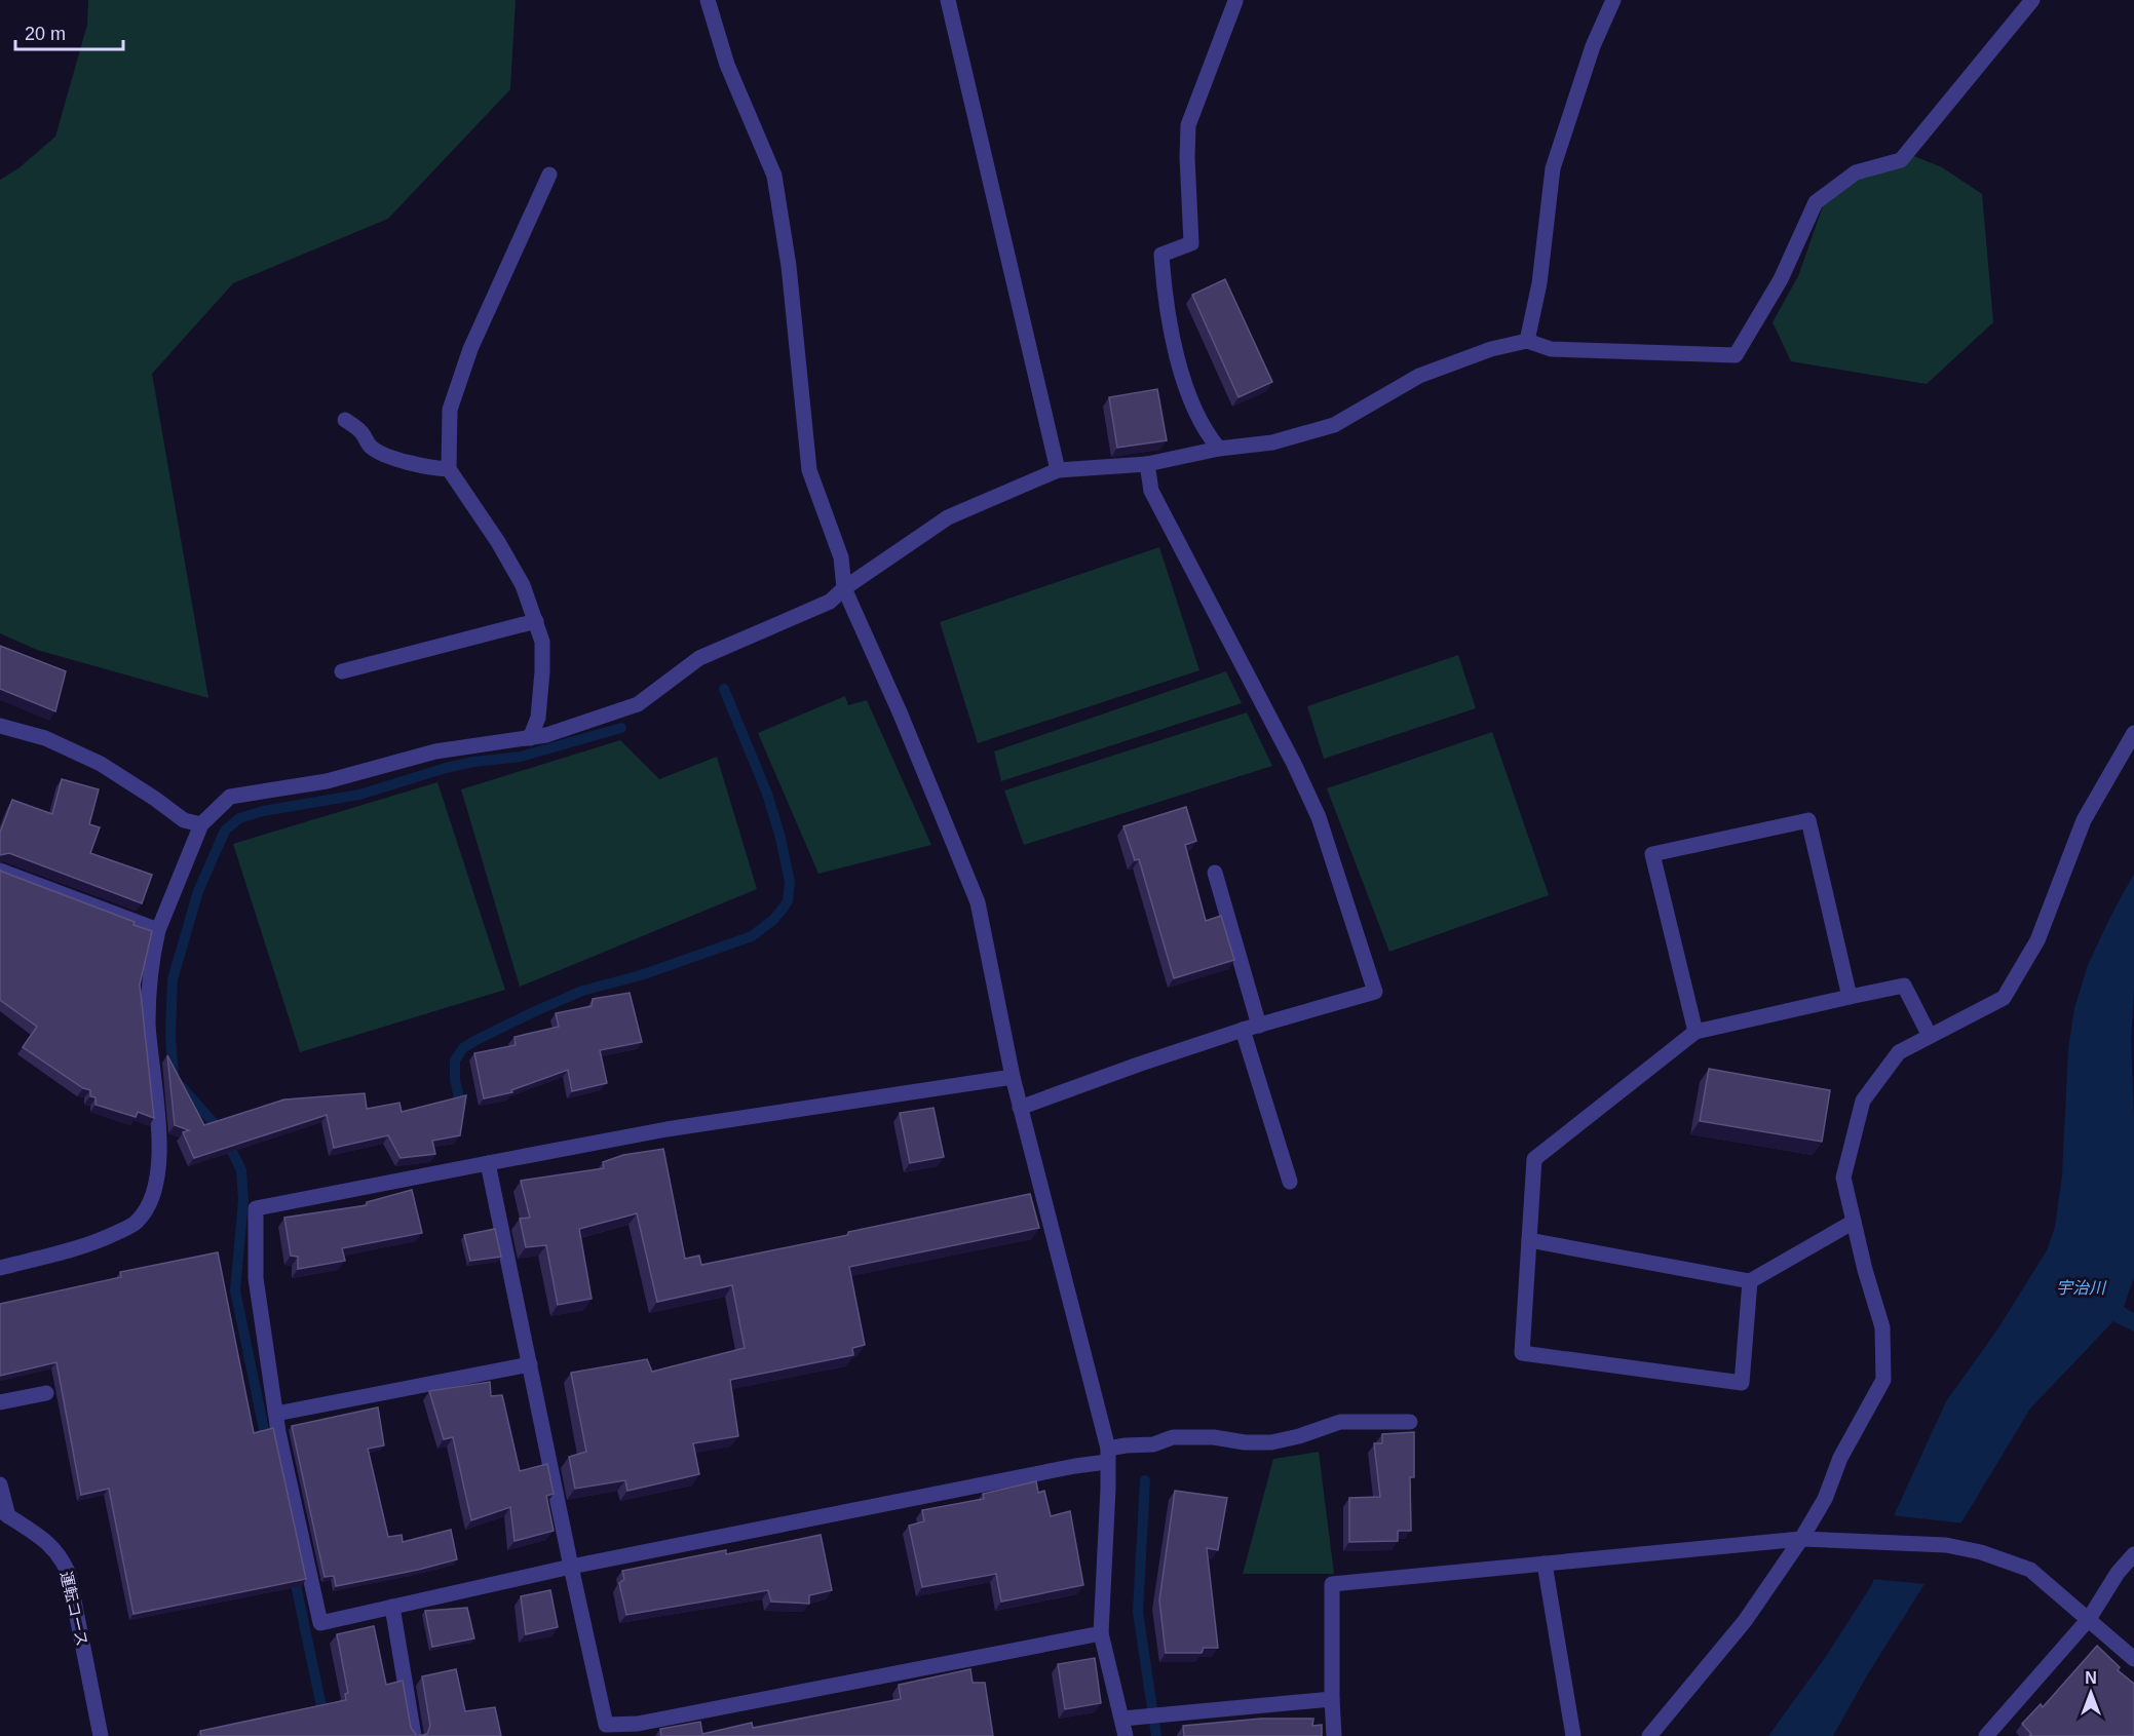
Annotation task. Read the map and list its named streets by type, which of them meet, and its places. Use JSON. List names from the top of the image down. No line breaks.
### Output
{"streets":{"street":["運転コース"]},"water":["宇治川"],"scale_bar":"20 m","north":"top"}
